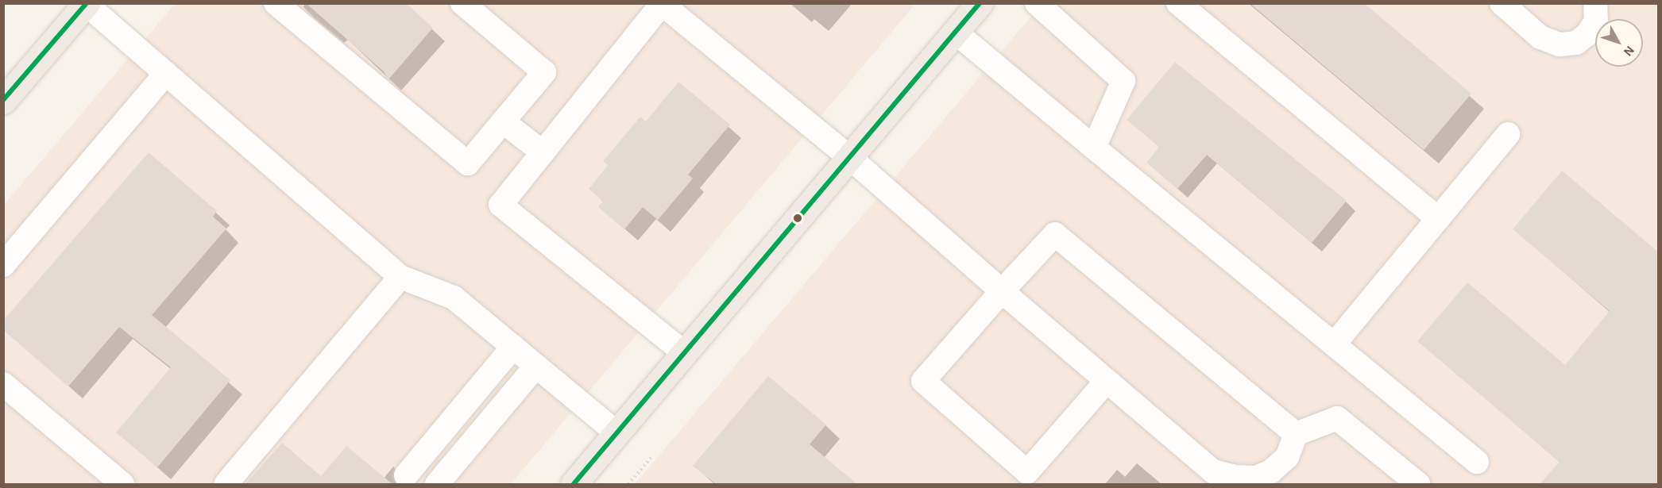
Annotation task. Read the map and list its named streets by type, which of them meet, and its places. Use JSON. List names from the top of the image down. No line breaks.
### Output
{"north":"bottom right"}
